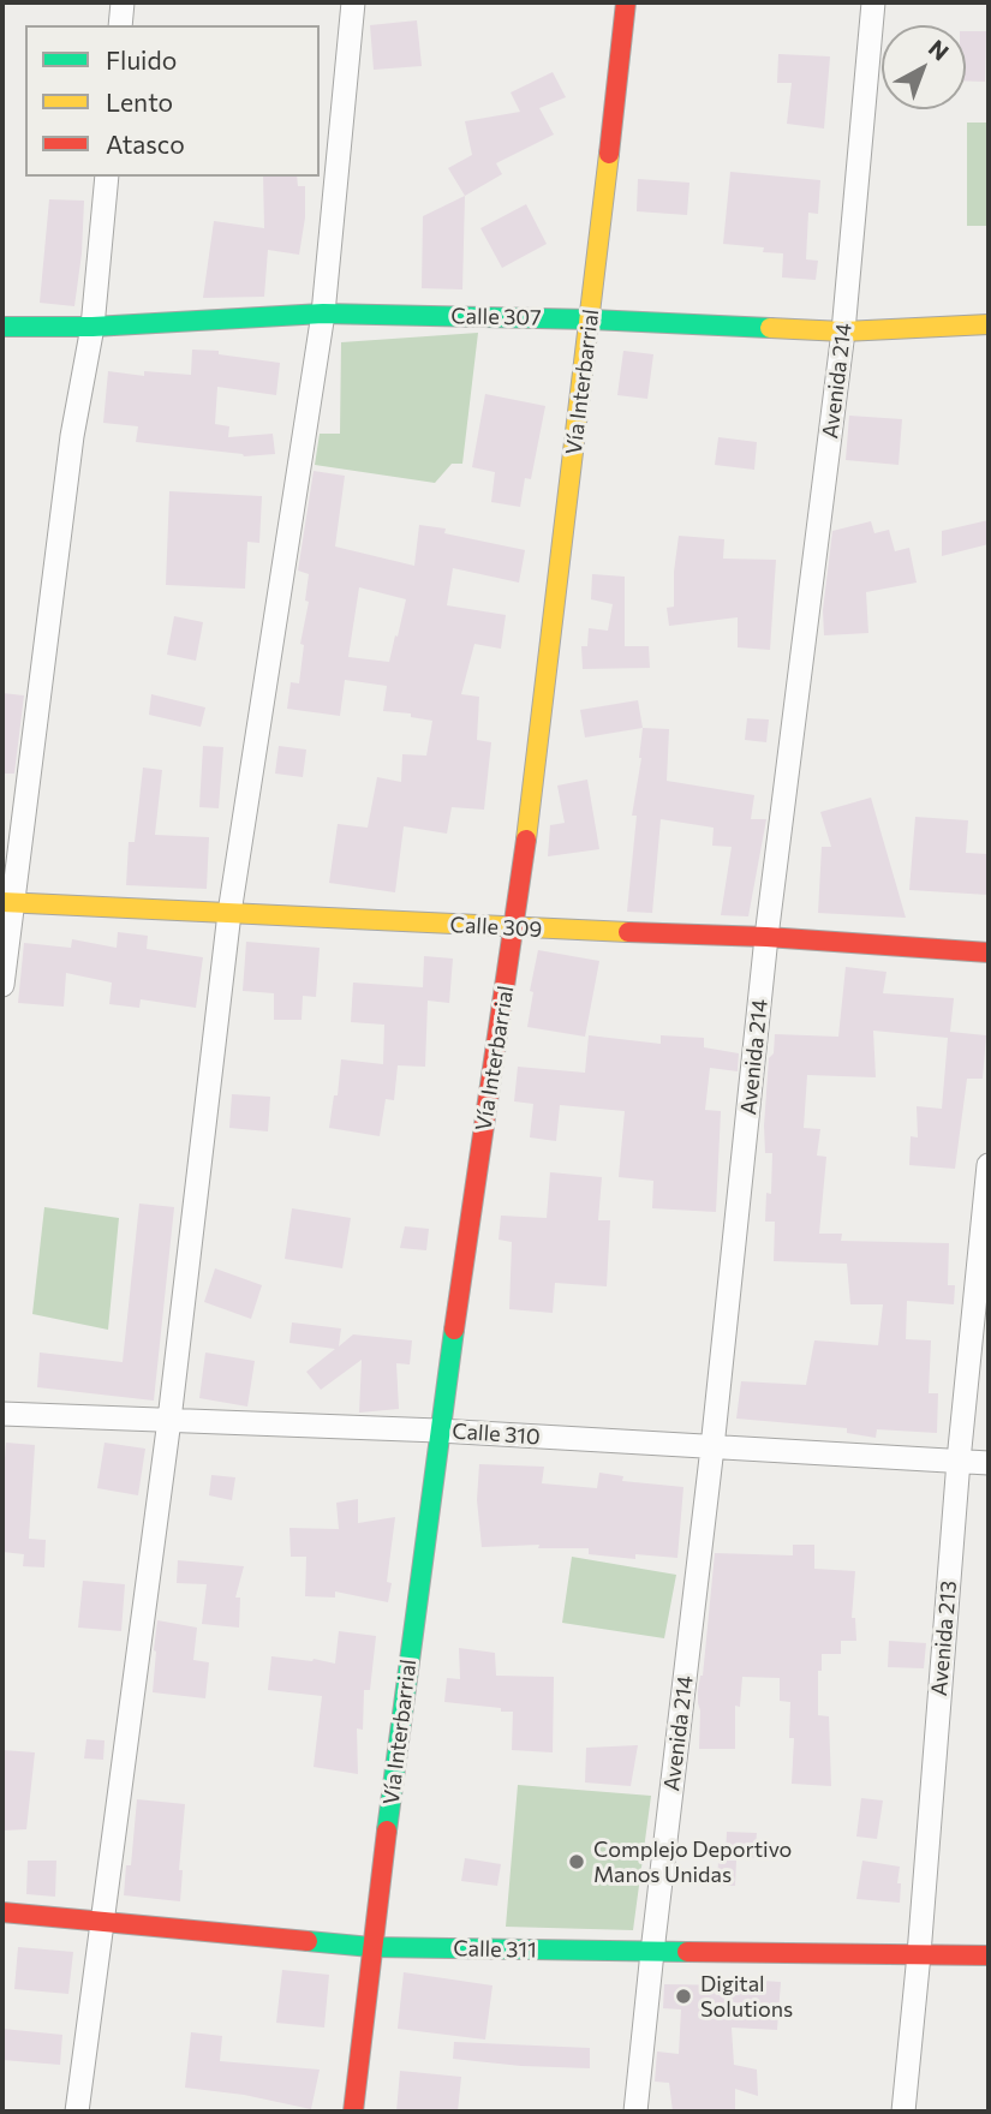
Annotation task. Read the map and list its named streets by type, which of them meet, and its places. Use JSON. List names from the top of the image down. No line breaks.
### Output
{"streets":{"street":["Calle 307","Avenida 214","Vía Interbarrial","Calle 309","Calle 310","Avenida 213","Calle 311"]},"crossings":[["Calle 307","Avenida 214"],["Calle 307","Vía Interbarrial"],["Avenida 214","Calle 309"],["Avenida 214","Calle 310"],["Avenida 214","Calle 311"],["Vía Interbarrial","Calle 309"],["Vía Interbarrial","Calle 310"],["Vía Interbarrial","Calle 311"],["Calle 310","Avenida 213"],["Avenida 213","Calle 311"]],"places":["Complejo Deportivo Manos Unidas","Digital Solutions"],"legend":["Fluido","Lento","Atasco"],"north":"top right"}
